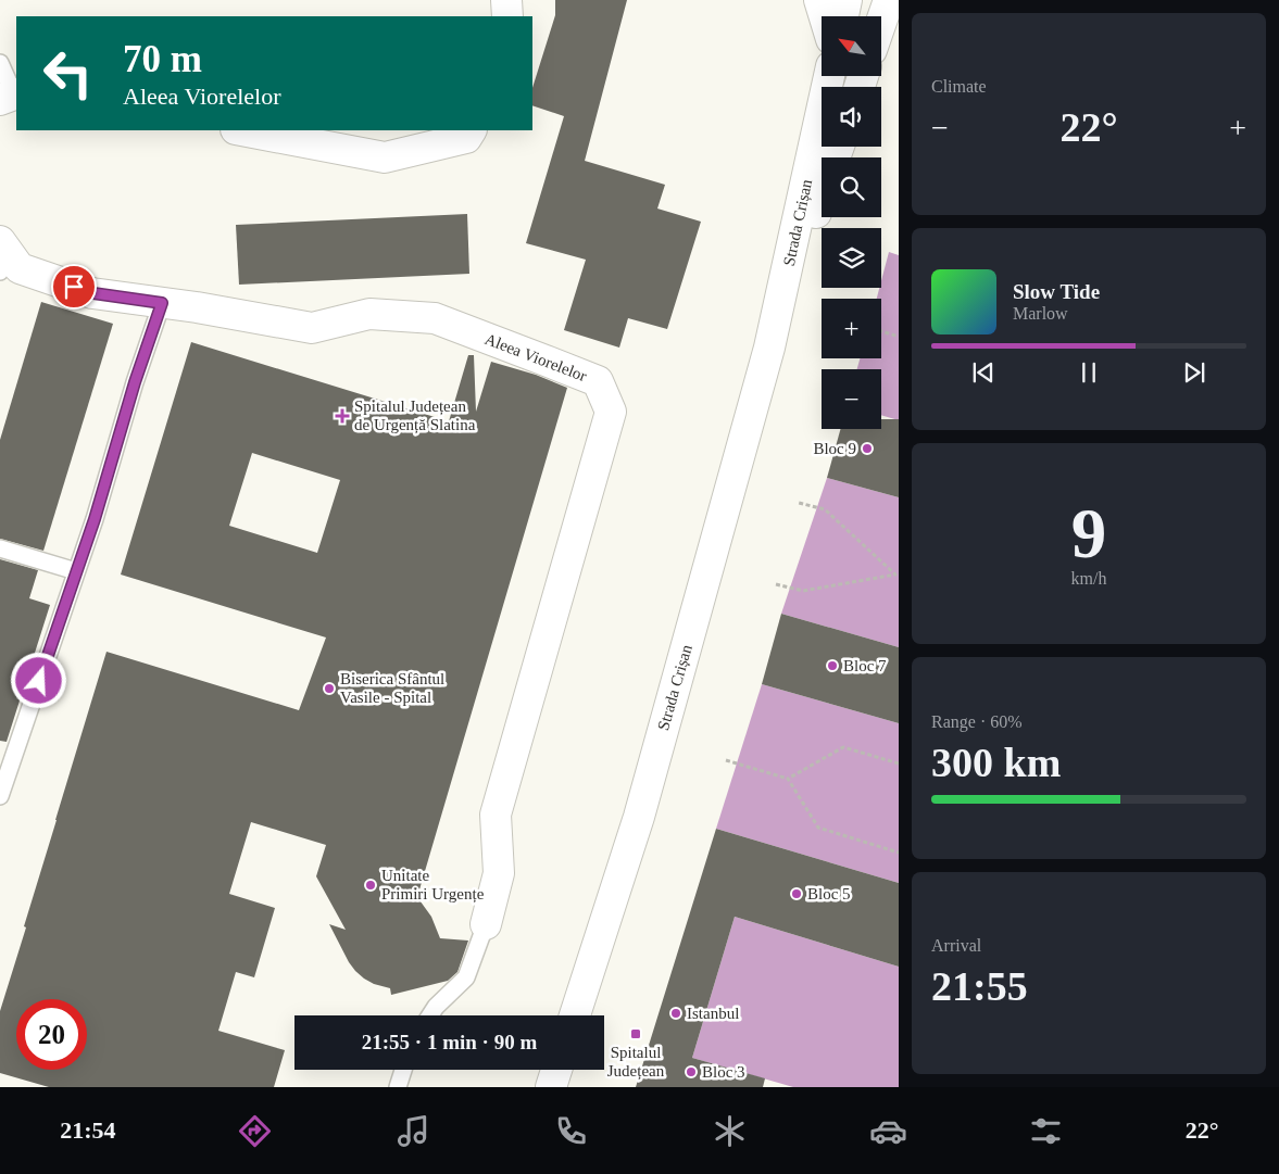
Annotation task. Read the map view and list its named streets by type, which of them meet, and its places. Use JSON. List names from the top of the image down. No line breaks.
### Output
{"streets":{"main road":["Strada Crișan","Aleea Viorelelor"]},"places":{"health":["Spitalul Județean de Urgență Slatina"],"other":["Bloc 9","Bloc 7","Biserica Sfântul Vasile - Spital","Unitate Primiri Urgențe","Bloc 5","Istanbul","Bloc 3"],"transit":["Spitalul Județean"]},"north":"top left","page":{"tile":["Climate",["9","km/h"],["Range · 60%","300 km"],["Arrival","21:55"]],"map_buttons":["+","−"],"turn":["70 m","Aleea Viorelelor"],"heat":["−","22°","+"],"song":["Slow Tide","Marlow"],"limit":"20","trip":"21:55 · 1 min · 90 m","tabs":["21:54","22°"]}}
